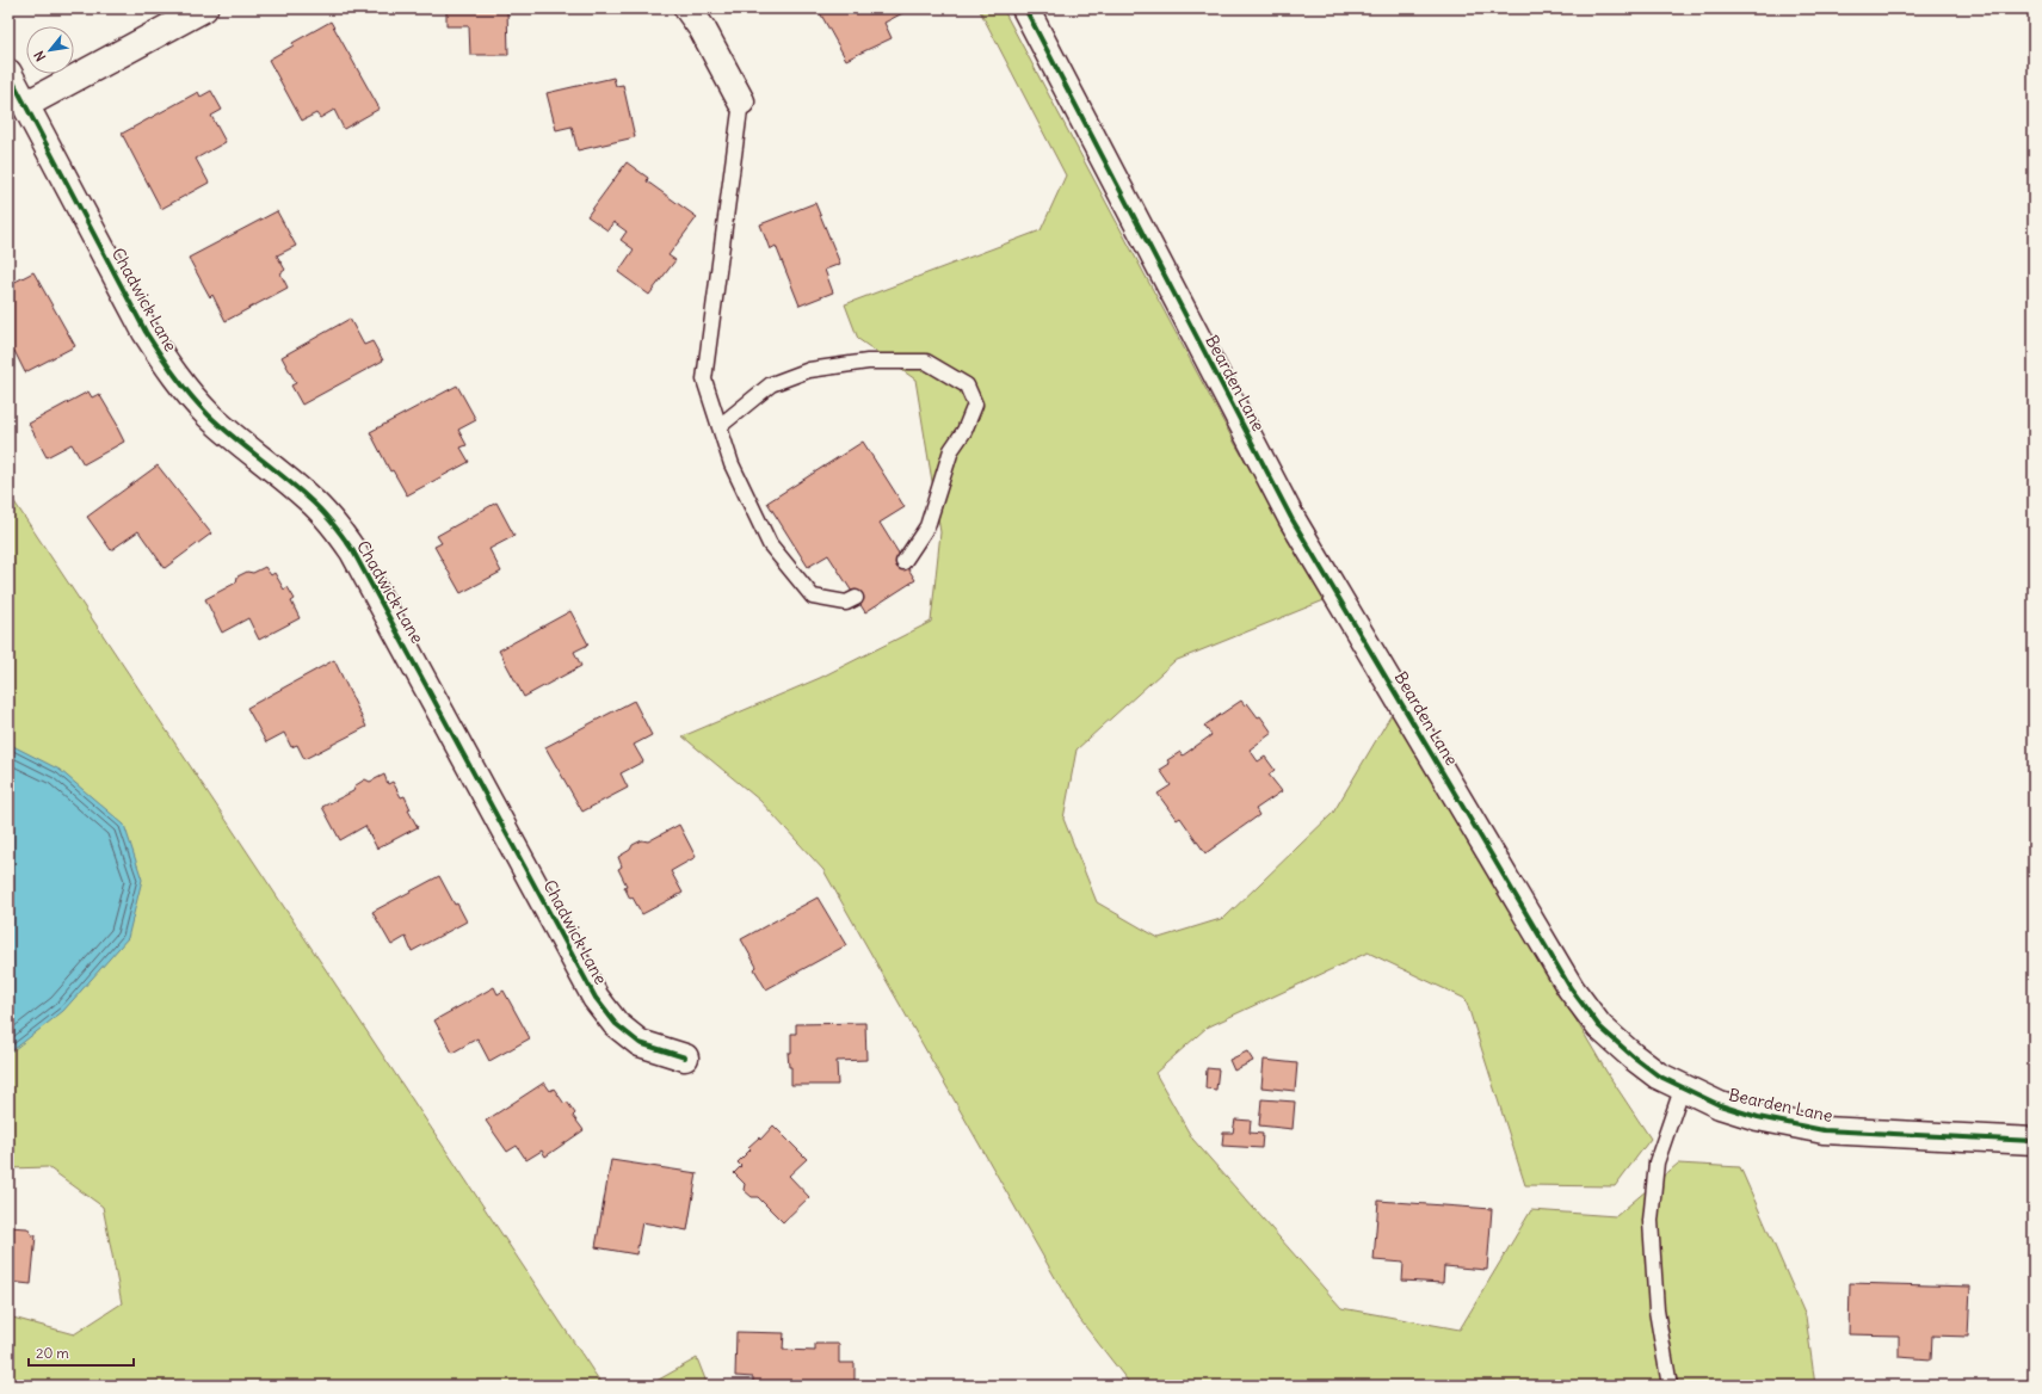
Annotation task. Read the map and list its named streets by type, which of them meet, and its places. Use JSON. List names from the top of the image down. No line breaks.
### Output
{"streets":{"street":["Chadwick Lane","Bearden Lane"]},"scale_bar":"20 m","north":"bottom left"}
